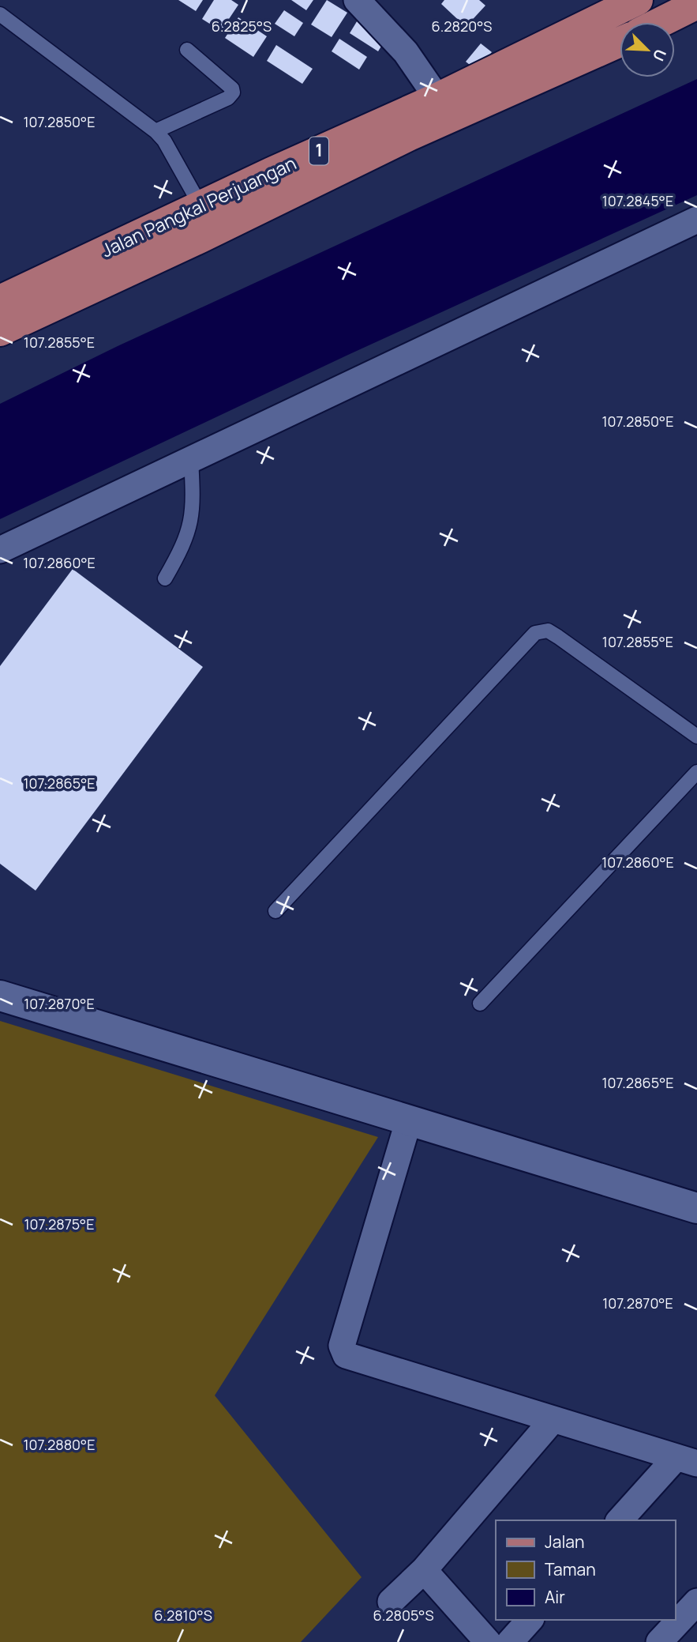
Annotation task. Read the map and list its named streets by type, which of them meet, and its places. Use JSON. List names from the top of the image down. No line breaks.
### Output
{"streets":{"main road":["1","Jalan Pangkal Perjuangan"]},"legend":["Jalan","Taman","Air"],"north":"bottom right","coordinates":["6.2825°S","6.2820°S","107.2850°E","107.2845°E","107.2855°E","107.2860°E","107.2865°E","107.2870°E","107.2875°E","107.2880°E","6.2810°S","6.2805°S"]}
